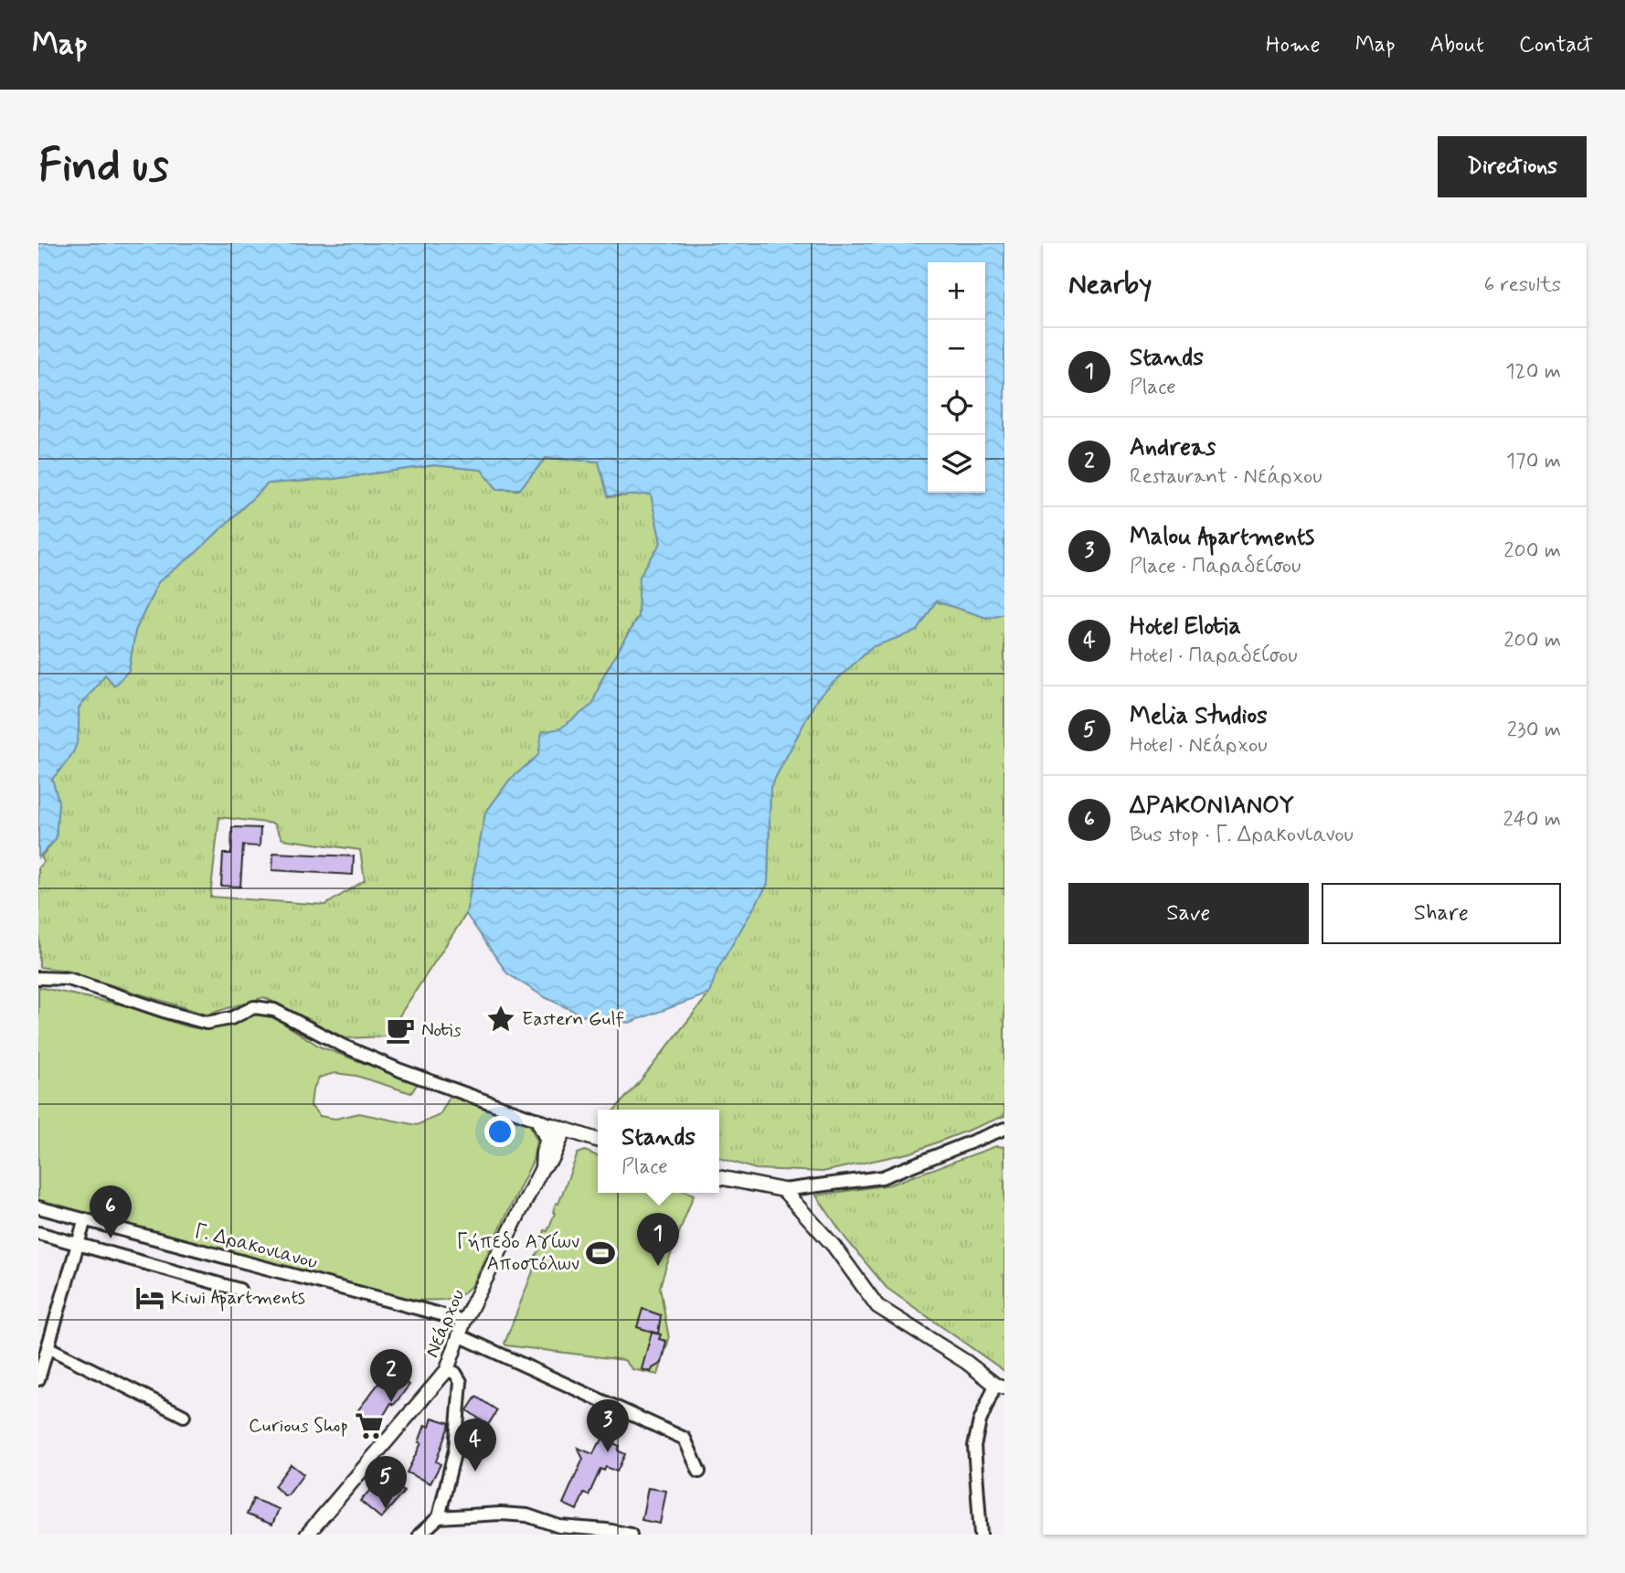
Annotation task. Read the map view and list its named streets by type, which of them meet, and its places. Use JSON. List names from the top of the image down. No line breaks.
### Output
{"streets":{"street":["Γ. Δρακονιανου","Νεάρχου"]},"crossings":[["Γ. Δρακονιανου","Νεάρχου"]],"places":{"place":["Eastern Gulf"],"cafe":["Notis"],"sports":["Γήπεδο Αγίων Αποστόλων"],"hotel":["Kiwi Apartments"],"supermarket":["Curious Shop"]},"page":{"header":"Map","nav":["Home","Map","About","Contact"],"buttons":["Directions",["Save","Share"]],"title":"Find us","heading":["Nearby","6 results"],"map_buttons":["+","−"],"list":[{"mark":"1","name":"Stands","note":"Place","value":"120 m"},{"mark":"2","name":"Andreas","note":"Restaurant · Νεάρχου","value":"170 m"},{"mark":"3","name":"Malou Apartments","note":"Place · Παραδείσου","value":"200 m"},{"mark":"4","name":"Hotel Elotia","note":"Hotel · Παραδείσου","value":"200 m"},{"mark":"5","name":"Melia Studios","note":"Hotel · Νεάρχου","value":"230 m"},{"mark":"6","name":"ΔΡΑΚΟΝΙΑΝΟΥ","note":"Bus stop · Γ. Δρακονιανου","value":"240 m"}],"popup":["Stands","Place"],"pins":["6","1","2","3","4","5"]}}
